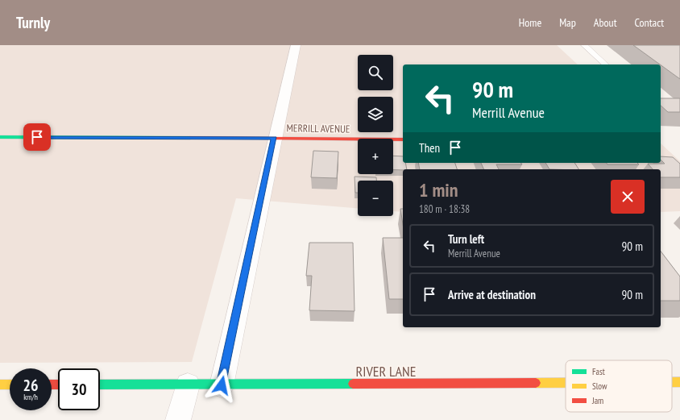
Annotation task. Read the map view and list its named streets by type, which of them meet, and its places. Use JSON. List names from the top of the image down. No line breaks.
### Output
{"streets":{"street":["MERRILL AVENUE","RIVER LANE"]},"legend":["Fast","Slow","Jam"],"page":{"header":"Turnly","nav":["Home","Map","About","Contact"],"map_buttons":["+","−"],"turn":["90 m","Merrill Avenue"],"then":"Then","heading":["1 min","180 m · 18:38"],"list":[{"name":"Turn left","note":"Merrill Avenue","value":"90 m"},{"name":"Arrive at destination","value":"90 m"}],"speed":"26 km/h","limit":"30"}}
